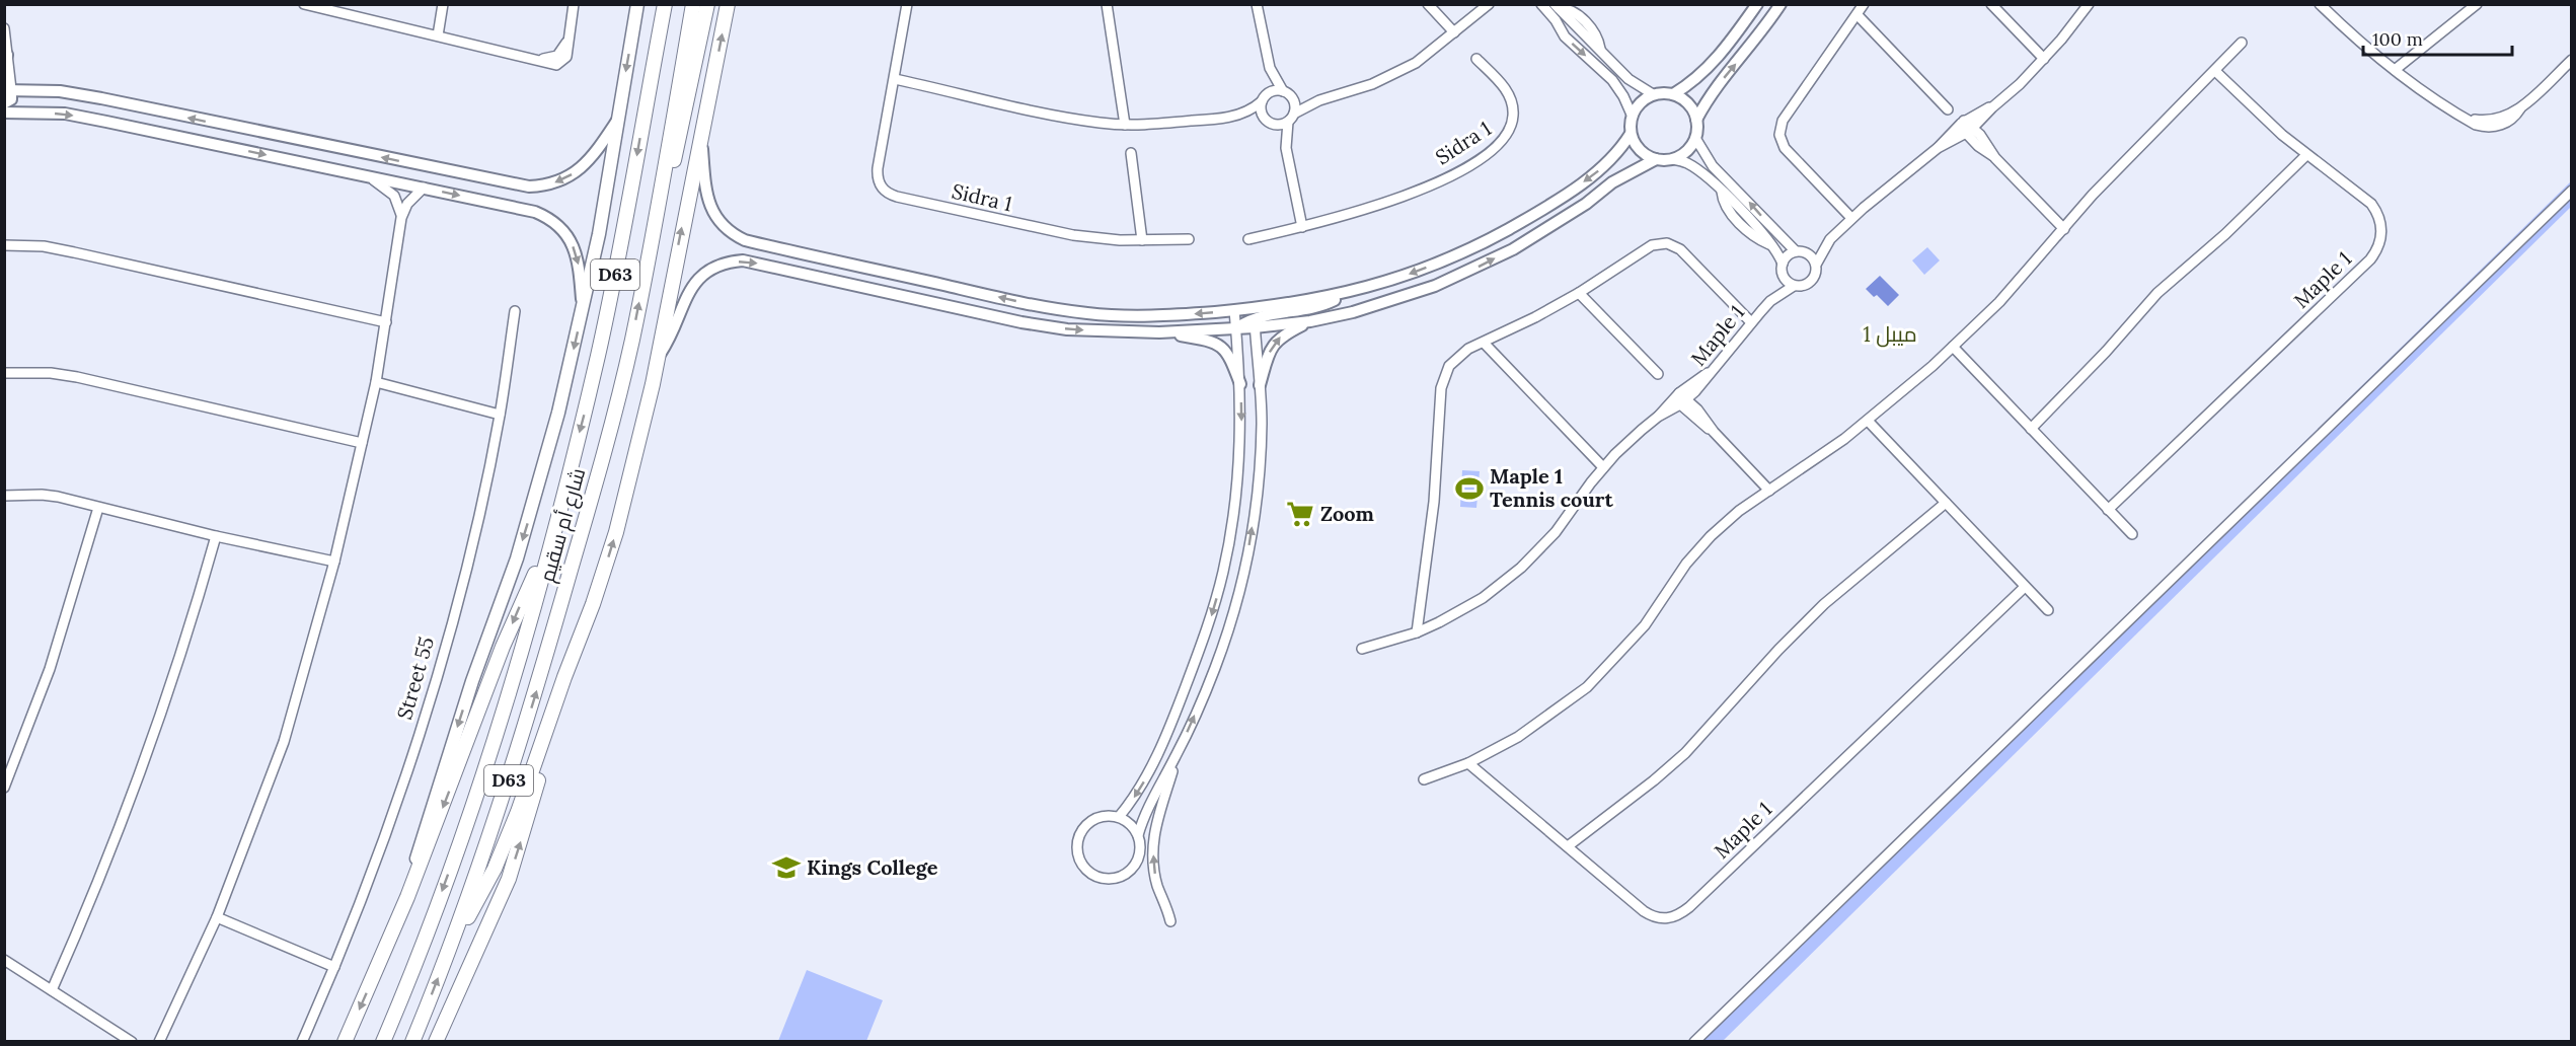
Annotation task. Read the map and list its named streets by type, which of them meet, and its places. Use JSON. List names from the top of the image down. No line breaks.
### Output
{"streets":{"main road":["D63","شارع أم سقيم"],"street":["Sidra 1","Maple 1","Street 55"]},"districts":["ميبل 1"],"places":{"sports":["Maple 1 Tennis court"],"supermarket":["Zoom"],"school or university":["Kings College"]},"scale_bar":"100 m"}
